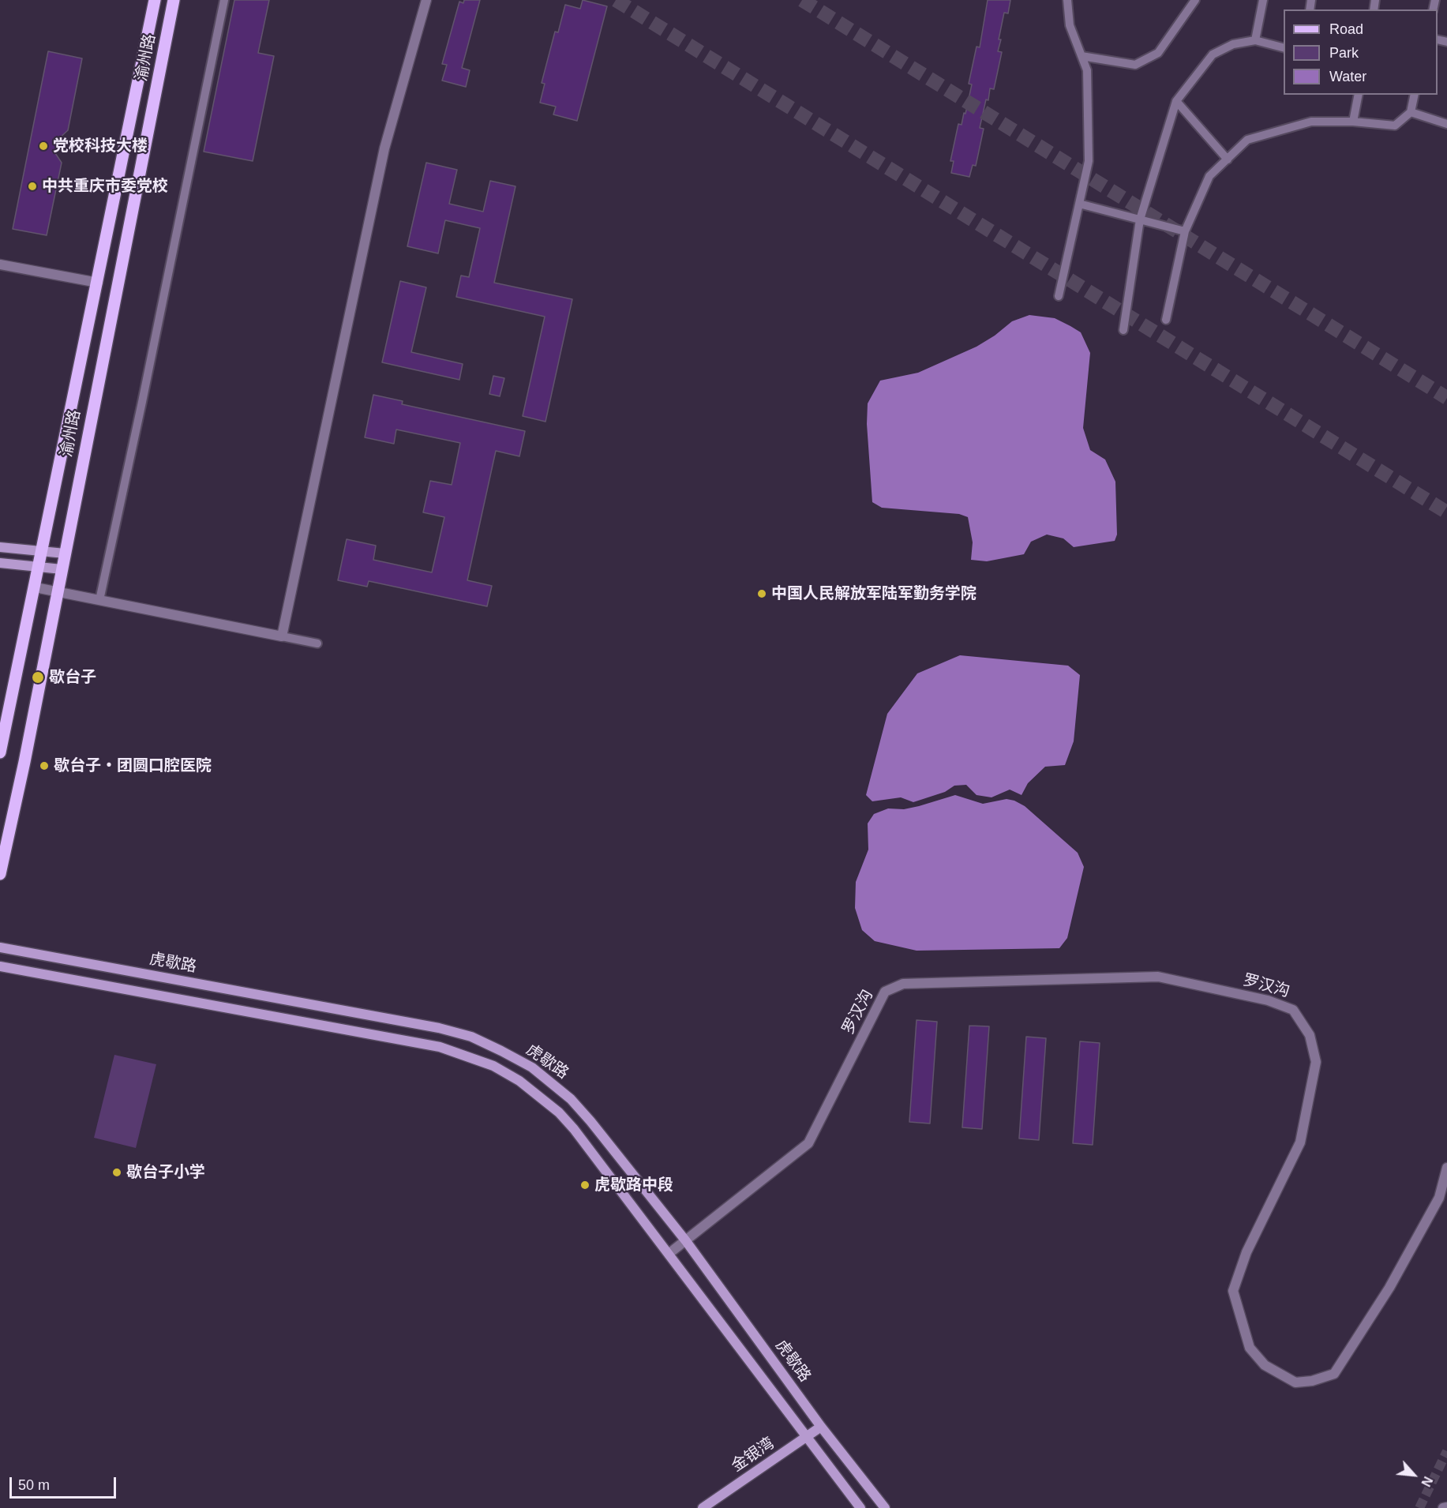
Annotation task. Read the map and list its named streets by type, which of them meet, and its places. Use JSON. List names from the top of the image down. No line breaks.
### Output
{"streets":{"main road":["渝州路","虎歇路","金银湾"],"street":["罗汉沟"]},"crossings":[["虎歇路","罗汉沟"],["虎歇路","金银湾"]],"places":["党校科技大楼","中共重庆市委党校","中国人民解放军陆军勤务学院","歇台子","歇台子‧团圆口腔医院","歇台子小学","虎歇路中段"],"legend":["Road","Park","Water"],"scale_bar":"50 m","north":"bottom right"}
